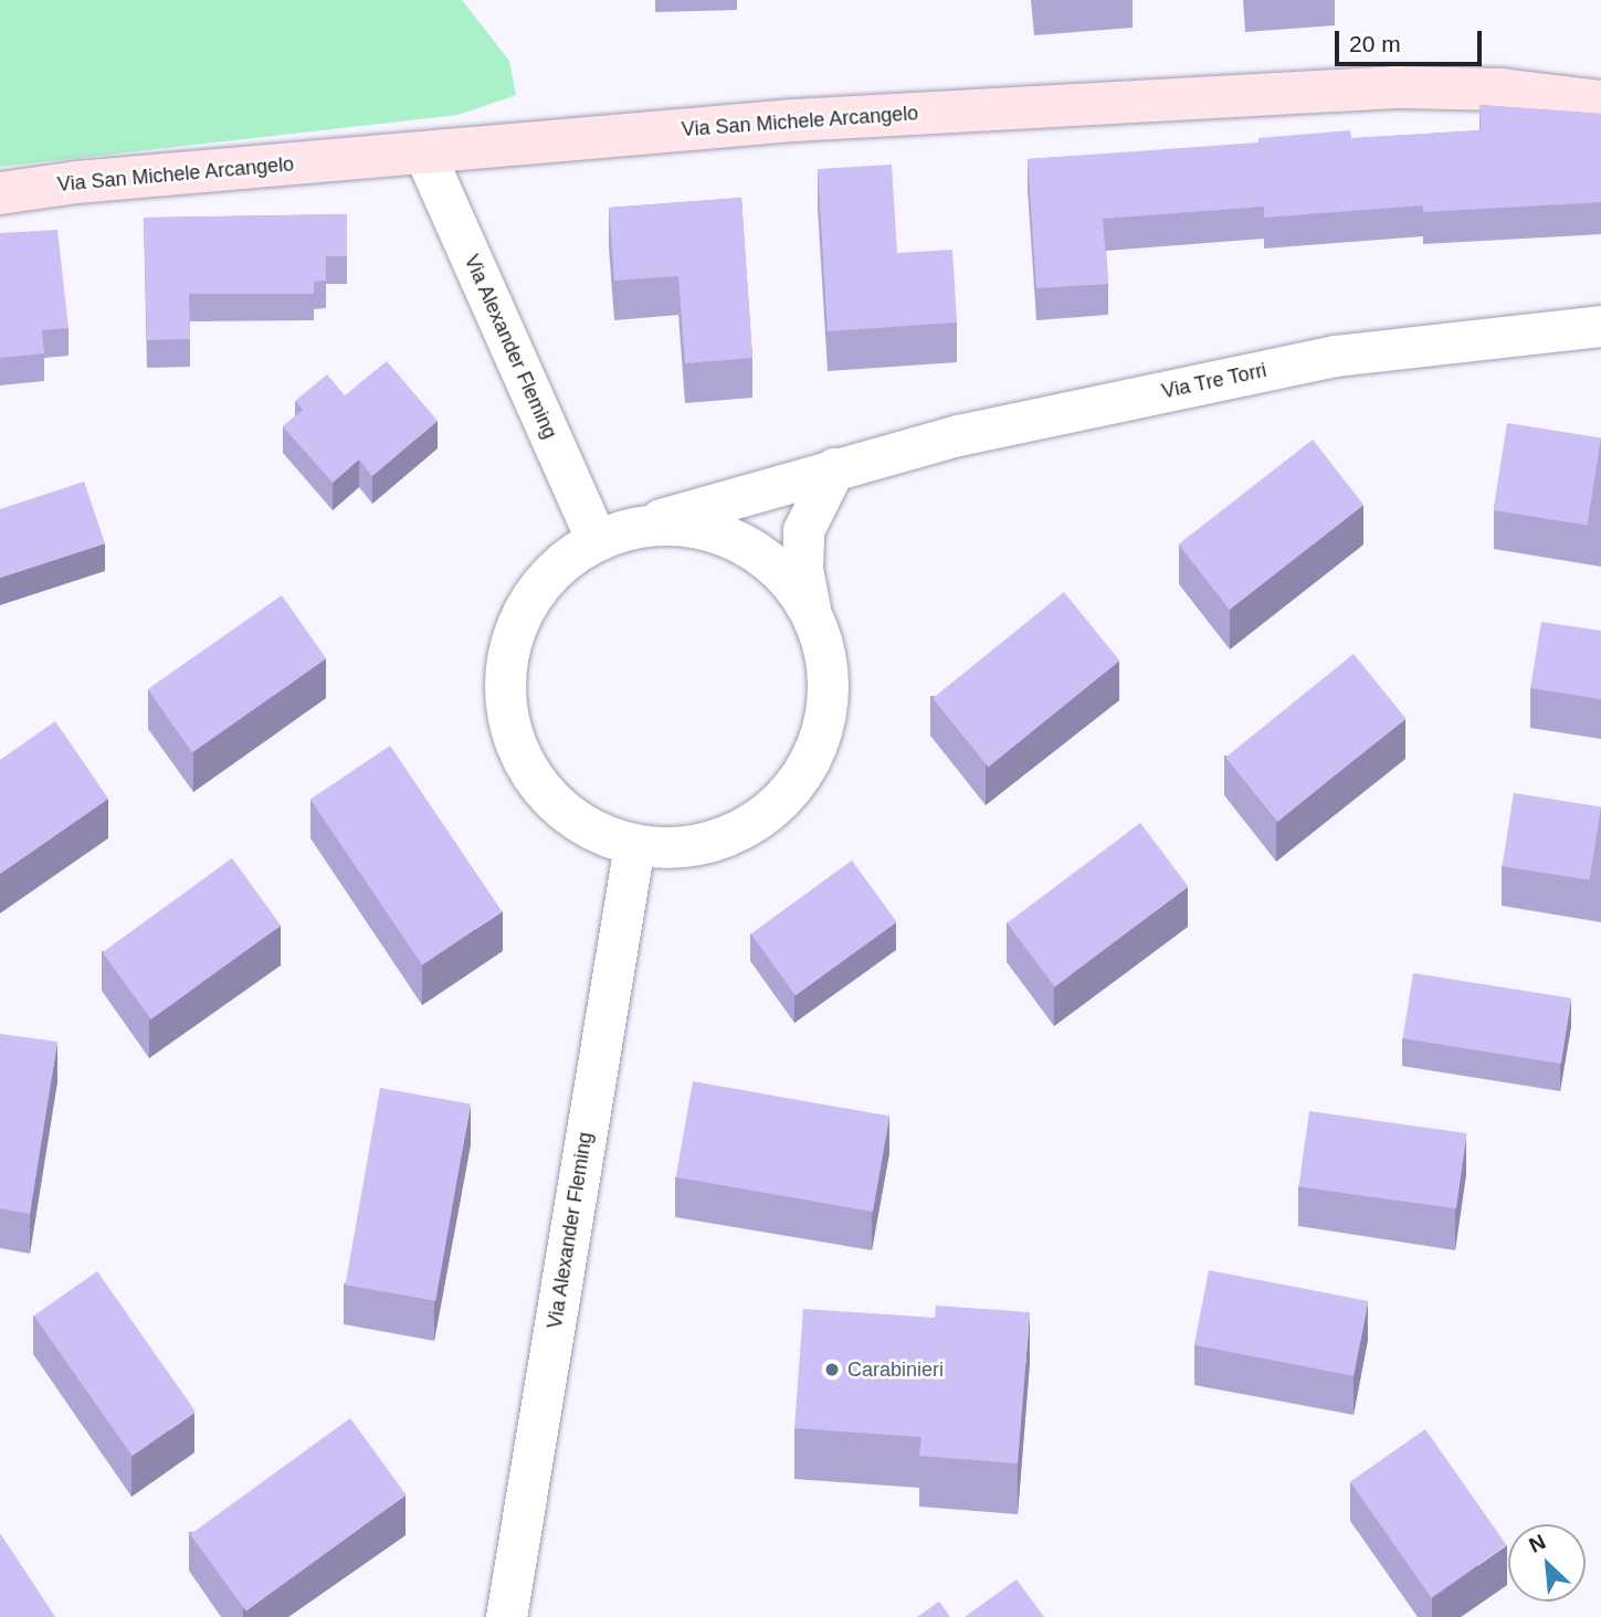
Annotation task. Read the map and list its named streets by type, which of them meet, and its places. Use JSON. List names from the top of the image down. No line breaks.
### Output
{"streets":{"main road":["Via San Michele Arcangelo"],"street":["Via Alexander Fleming","Via Tre Torri"]},"crossings":[["Via San Michele Arcangelo","Via Alexander Fleming"]],"places":["Carabinieri"],"scale_bar":"20 m","north":"top left"}
